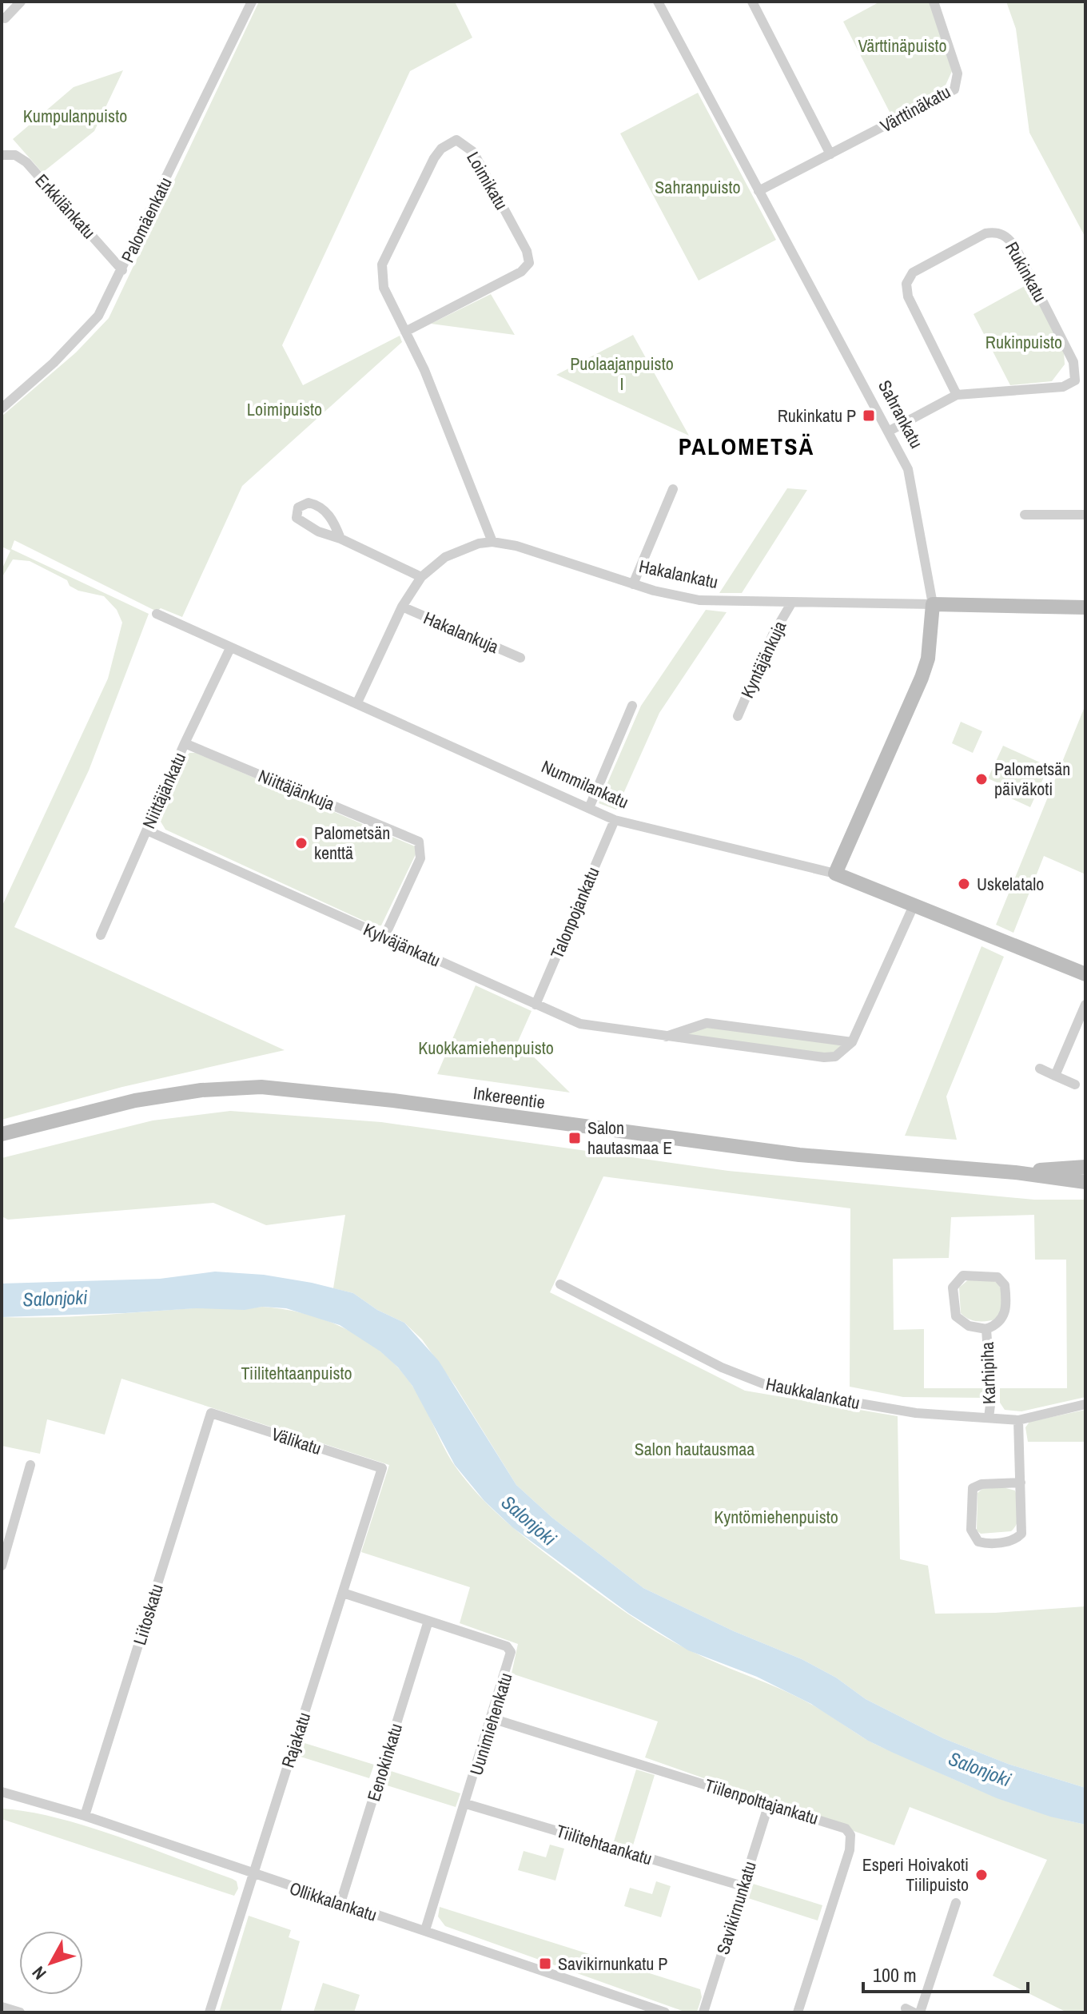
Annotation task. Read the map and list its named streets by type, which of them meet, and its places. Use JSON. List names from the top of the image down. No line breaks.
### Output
{"streets":{"street":["Värttinäkatu","Loimikatu","Erkkilänkatu","Palomäenkatu","Rukinkatu","Sahrankatu","Hakalankatu","Hakalankuja","Kyntäjänkuja","Nummilankatu","Niittäjänkuja","Niittäjänkatu","Talonpojankatu","Kylväjänkatu","Inkereentie","Karhipiha","Haukkalankatu","Välikatu","Liitoskatu","Uunimiehenkatu","Rajakatu","Eenokinkatu","Tiilenpolttajankatu","Tiilitehtaankatu","Ollikkalankatu","Savikirnunkatu"]},"crossings":[["Värttinäkatu","Sahrankatu"],["Loimikatu","Hakalankatu"],["Erkkilänkatu","Palomäenkatu"],["Rukinkatu","Sahrankatu"],["Sahrankatu","Hakalankatu"],["Sahrankatu","Nummilankatu"],["Hakalankatu","Hakalankuja"],["Hakalankatu","Kyntäjänkuja"],["Hakalankatu","Nummilankatu"],["Nummilankatu","Niittäjänkatu"],["Nummilankatu","Talonpojankatu"],["Niittäjänkuja","Niittäjänkatu"],["Niittäjänkuja","Kylväjänkatu"],["Niittäjänkatu","Kylväjänkatu"],["Talonpojankatu","Kylväjänkatu"],["Karhipiha","Haukkalankatu"],["Välikatu","Liitoskatu"],["Välikatu","Rajakatu"],["Liitoskatu","Ollikkalankatu"],["Uunimiehenkatu","Rajakatu"],["Uunimiehenkatu","Eenokinkatu"],["Uunimiehenkatu","Tiilenpolttajankatu"],["Uunimiehenkatu","Tiilitehtaankatu"],["Uunimiehenkatu","Ollikkalankatu"],["Rajakatu","Ollikkalankatu"],["Eenokinkatu","Ollikkalankatu"],["Tiilenpolttajankatu","Savikirnunkatu"],["Tiilitehtaankatu","Savikirnunkatu"]],"districts":["PALOMETSÄ"],"water":["Salonjoki"],"parks":["Värttinäpuisto","Kumpulanpuisto","Sahranpuisto","Rukinpuisto","Puolaajanpuisto I","Loimipuisto","Kuokkamiehenpuisto","Tiilitehtaanpuisto","Salon hautausmaa","Kyntömiehenpuisto"],"places":{"transit":["Rukinkatu P","Salon hautasmaa E","Savikirnunkatu P"],"other":["Palometsän päiväkoti","Palometsän kenttä","Uskelatalo","Esperi Hoivakoti Tiilipuisto"]},"scale_bar":"100 m","north":"bottom left"}
